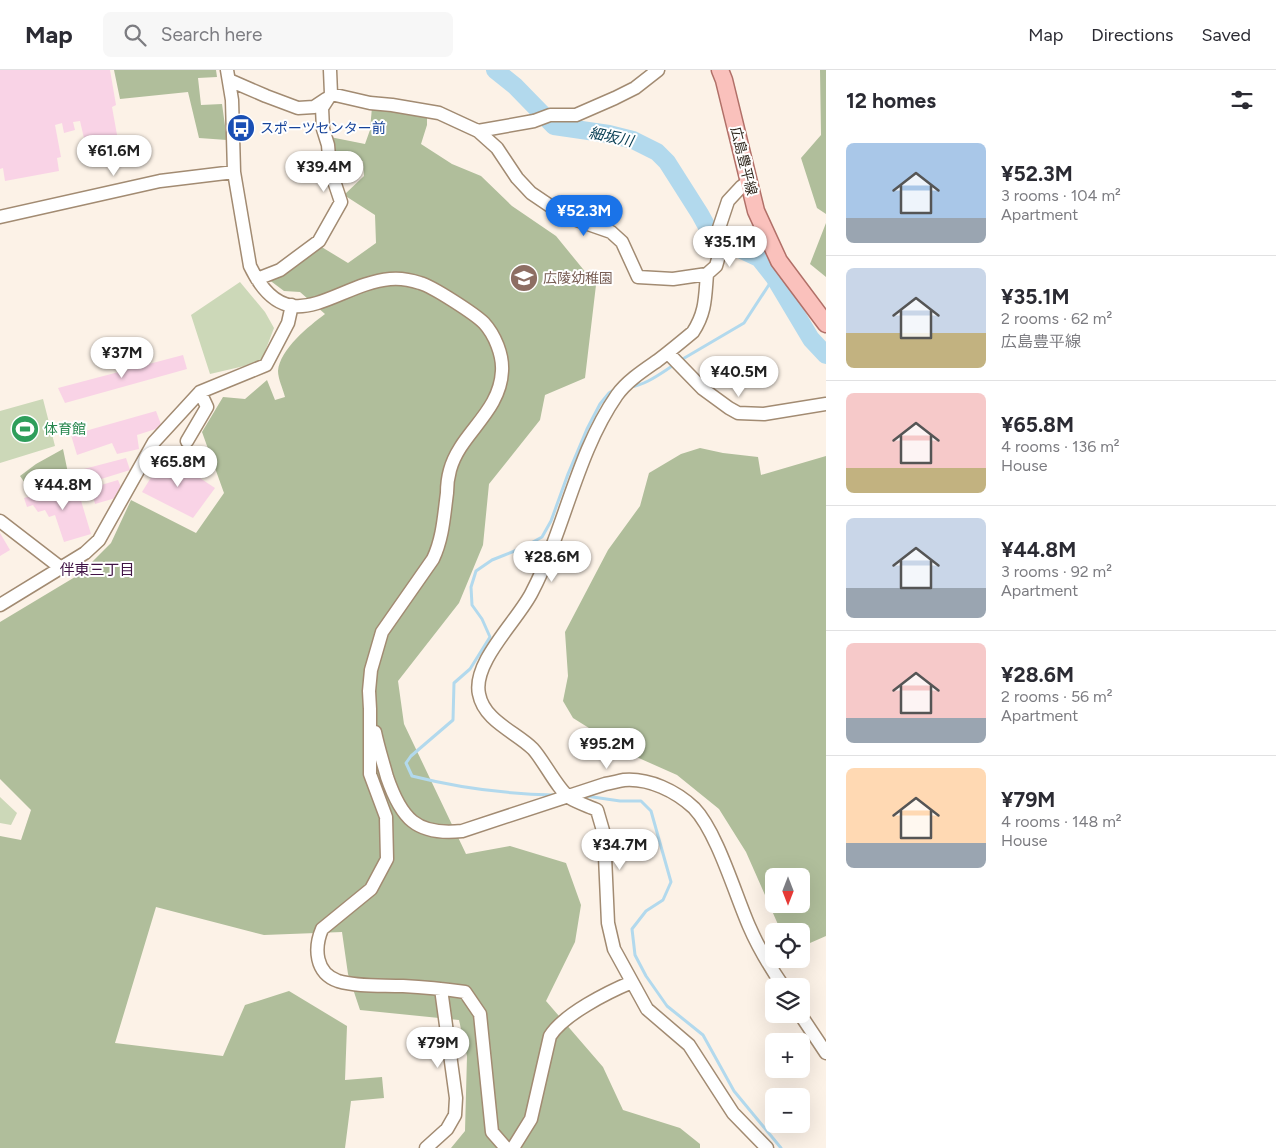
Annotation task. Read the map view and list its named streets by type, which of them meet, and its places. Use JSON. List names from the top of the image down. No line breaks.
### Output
{"streets":{"main road":["広島豊平線"]},"districts":["伴東三丁目"],"water":["細坂川"],"places":{"bus stop":["スポーツセンター前"],"school or university":["広陵幼稚園"],"sports":["体育館"]},"north":"bottom","page":{"header":"Map","search":"Search here","nav":["Map","Directions","Saved"],"heading":"12 homes","list":[{"name":"¥52.3M","note":"3 rooms · 104 m² · Apartment"},{"name":"¥35.1M","note":"2 rooms · 62 m² · 広島豊平線"},{"name":"¥65.8M","note":"4 rooms · 136 m² · House"},{"name":"¥44.8M","note":"3 rooms · 92 m² · Apartment"},{"name":"¥28.6M","note":"2 rooms · 56 m² · Apartment"},{"name":"¥79M","note":"4 rooms · 148 m² · House"}],"price":["¥61.6M","¥39.4M","¥52.3M","¥35.1M","¥37M","¥40.5M","¥65.8M","¥44.8M","¥28.6M","¥95.2M","¥34.7M","¥79M"],"map_buttons":["+","−"]}}
